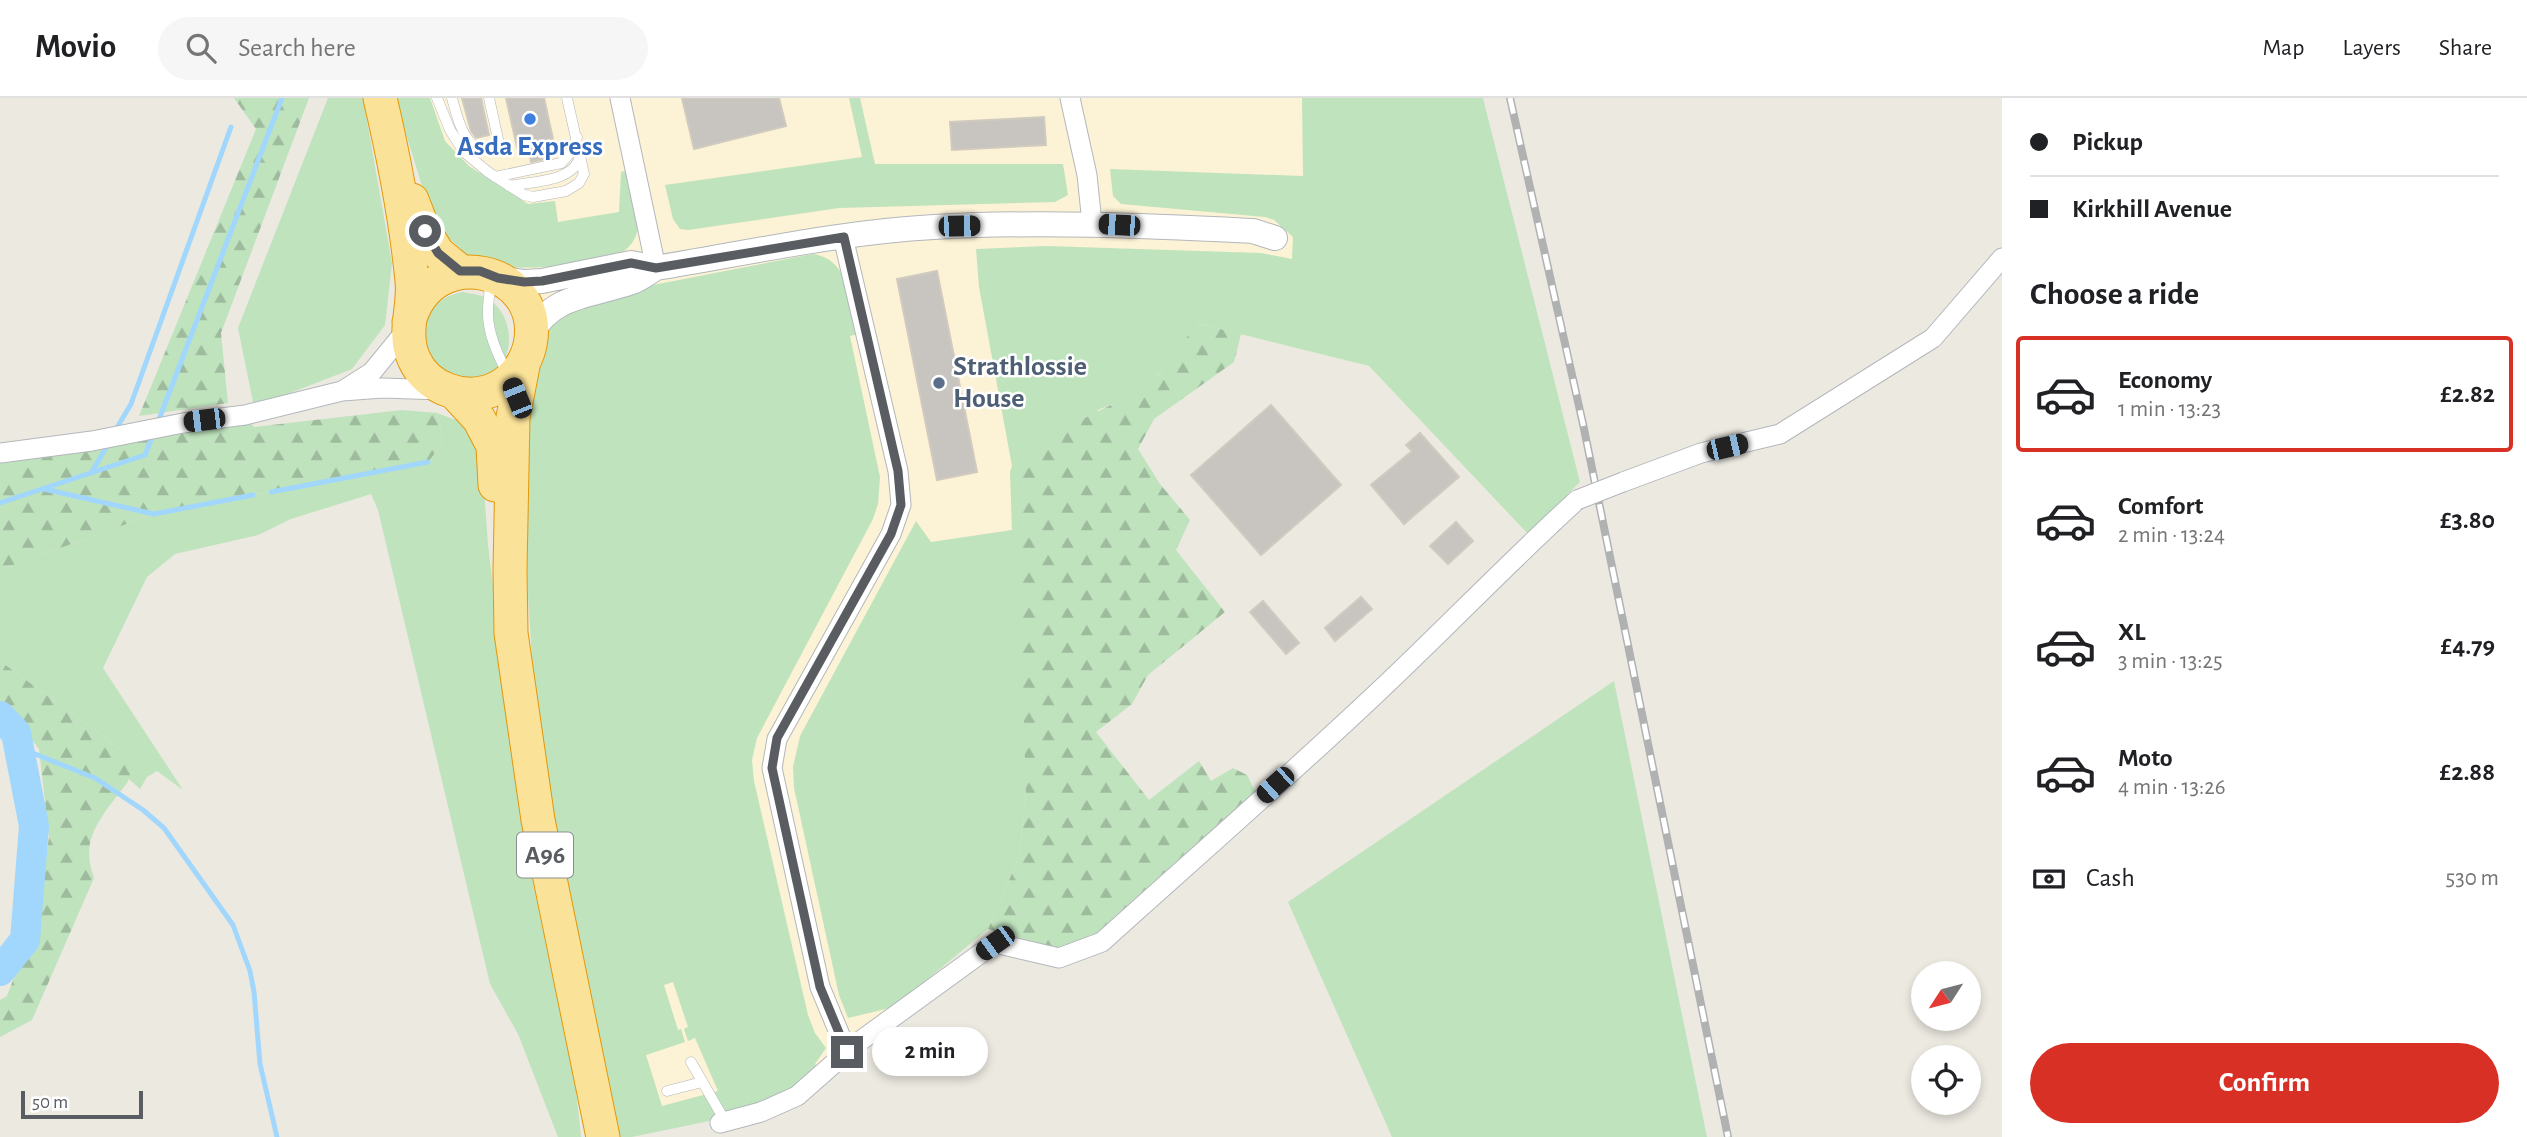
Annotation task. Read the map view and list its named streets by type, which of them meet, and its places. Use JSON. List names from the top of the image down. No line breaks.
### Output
{"streets":{"highway":["A96"]},"places":["Asda Express","Strathlossie House"],"scale_bar":"50 m","north":"bottom left","page":{"header":"Movio","search":"Search here","nav":["Map","Layers","Share"],"banner":["Pickup","Kirkhill Avenue"],"heading":"Choose a ride","list":[{"name":"Economy","note":"1 min · 13:23","value":"£2.82"},{"name":"Comfort","note":"2 min · 13:24","value":"£3.80"},{"name":"XL","note":"3 min · 13:25","value":"£4.79"},{"name":"Moto","note":"4 min · 13:26","value":"£2.88"}],"pay":["Cash","530 m"],"bubble":"2 min","buttons":"Confirm","scale":"50 m"}}
